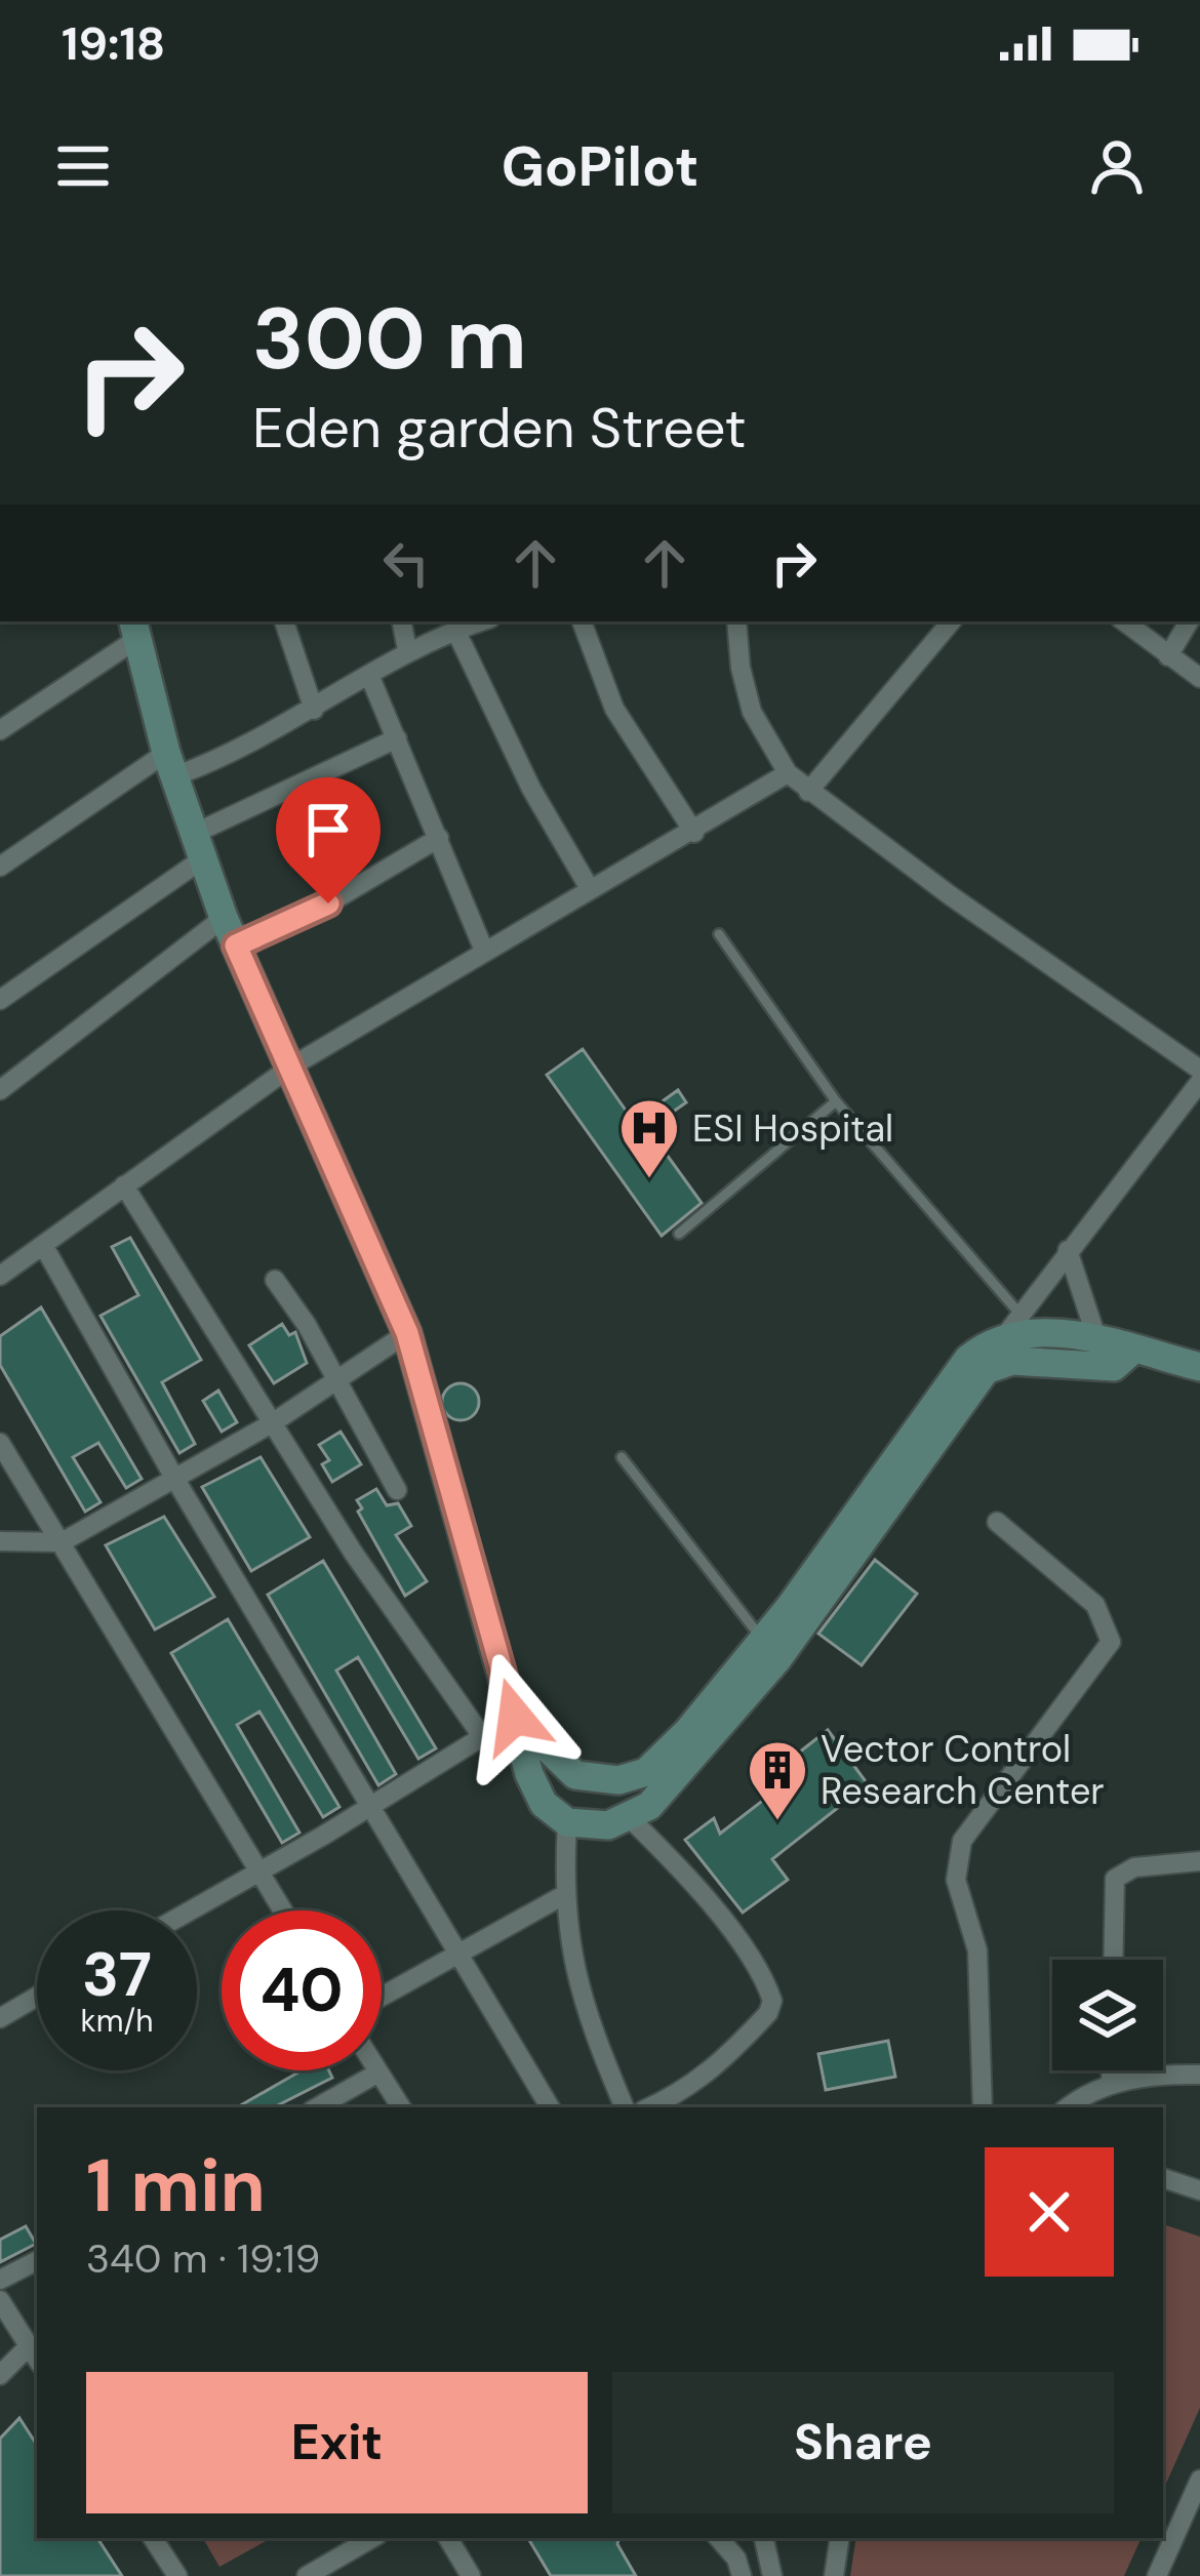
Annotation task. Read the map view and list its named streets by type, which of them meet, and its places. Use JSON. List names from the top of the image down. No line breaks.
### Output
{"places":{"hospital":["ESI Hospital"],"building":["Vector Control Research Center"]},"page":{"status":"19:18","header":"GoPilot","turn":["300 m","Eden garden Street"],"speed":"37 km/h","limit":"40","heading":["1 min","340 m · 19:19"],"buttons":["Exit","Share"]}}
